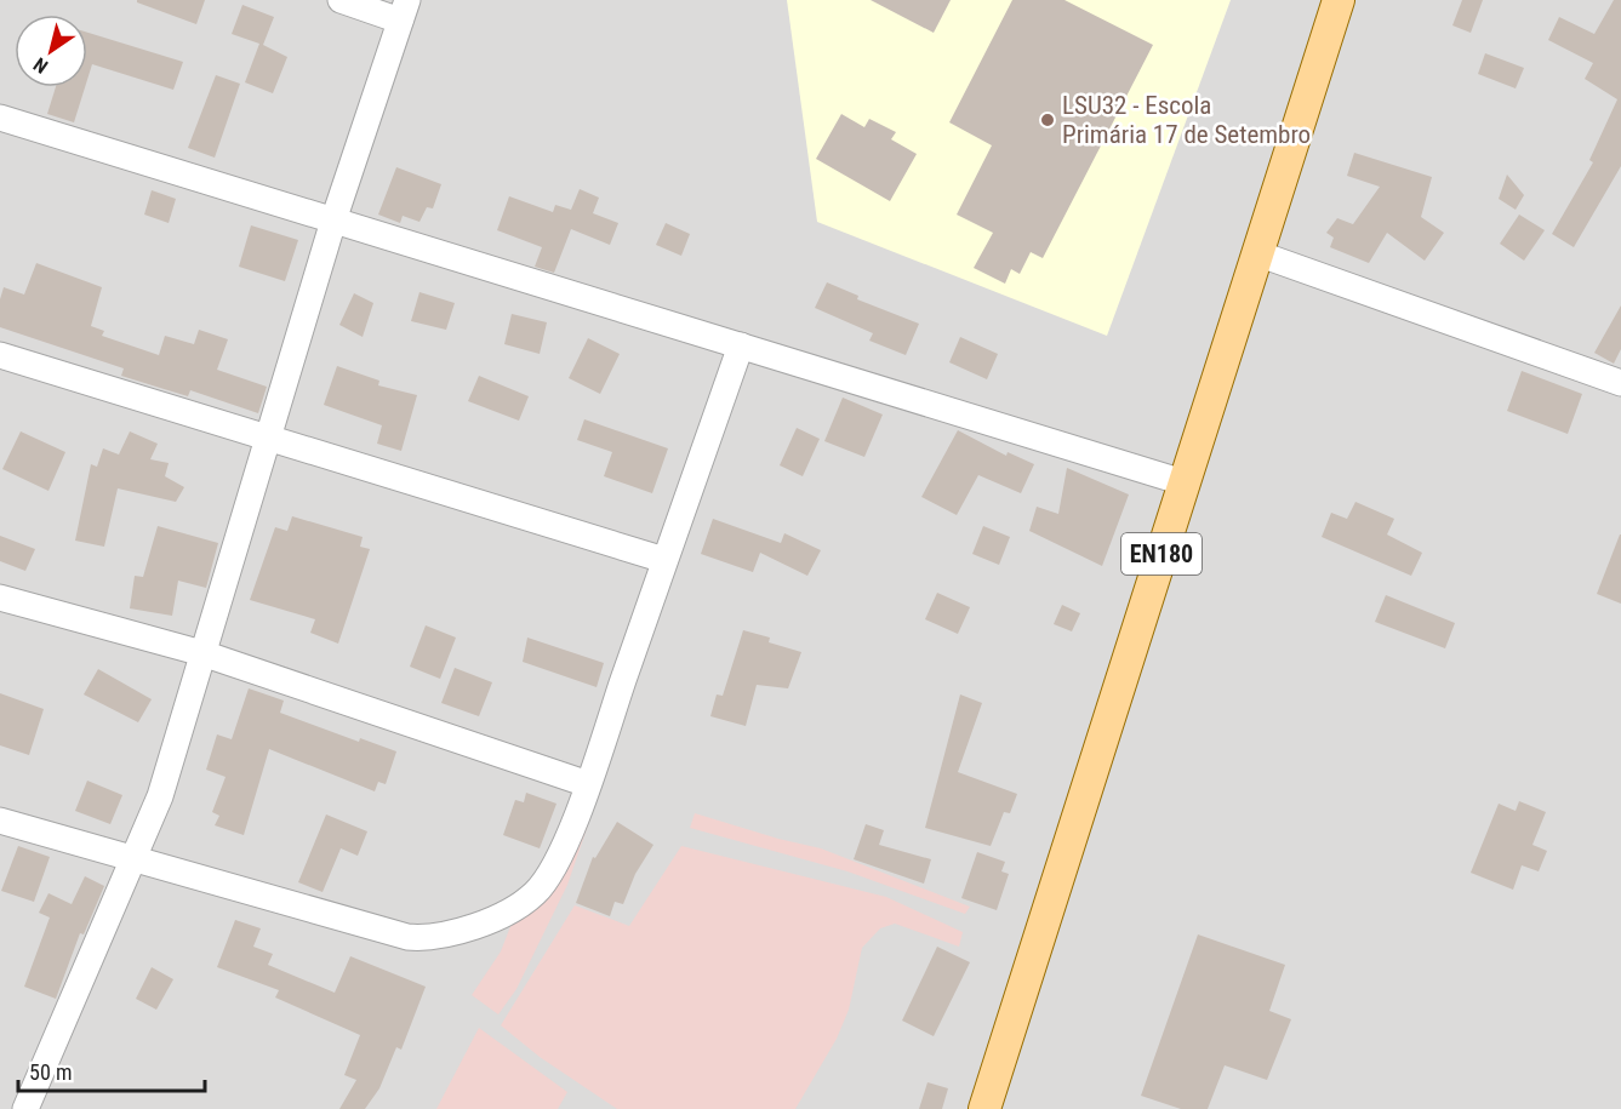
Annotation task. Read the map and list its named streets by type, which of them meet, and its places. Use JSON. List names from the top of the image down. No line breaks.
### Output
{"streets":{"main road":["EN180"]},"places":["LSU32 - Escola Primária 17 de Setembro"],"scale_bar":"50 m","north":"bottom left"}
